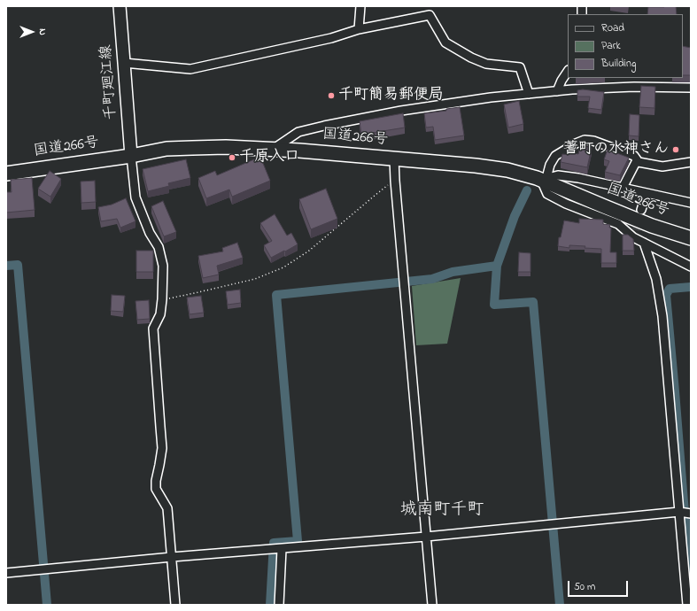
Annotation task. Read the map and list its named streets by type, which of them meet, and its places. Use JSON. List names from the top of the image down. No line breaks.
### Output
{"streets":{"highway":["国道266号"],"main road":["千町廻江線"]},"crossings":[["千町廻江線","国道266号"]],"districts":["城南町千町"],"places":["千町簡易郵便局","蓍町の水神さん","千原入口"],"legend":["Road","Park","Building"],"scale_bar":"50 m","north":"right"}
